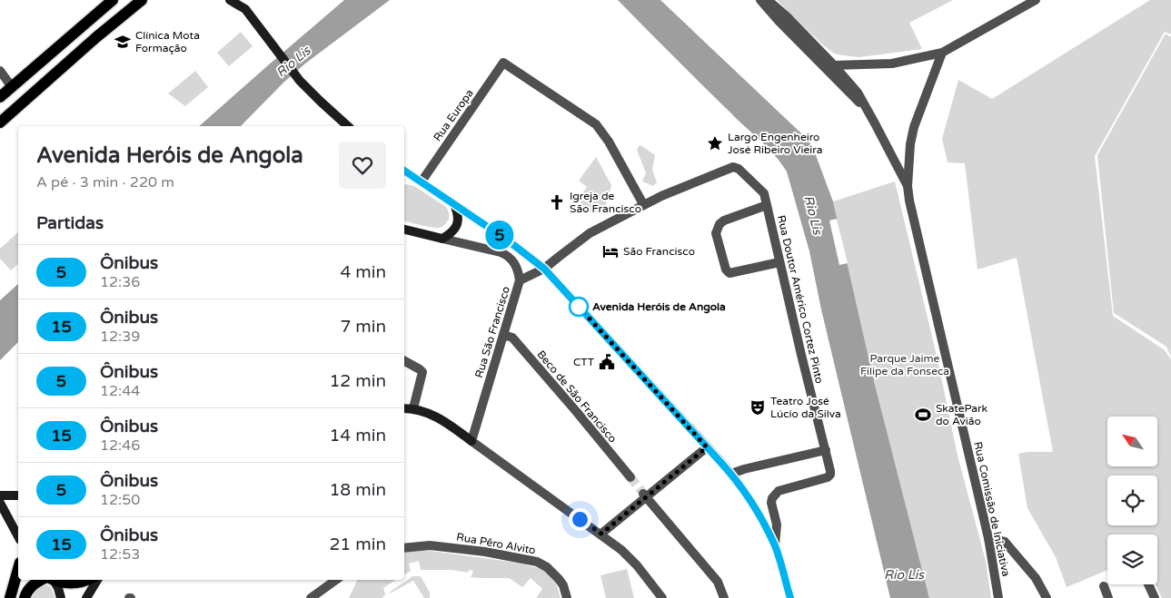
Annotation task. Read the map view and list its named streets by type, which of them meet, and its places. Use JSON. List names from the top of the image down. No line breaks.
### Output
{"streets":{"street":["Rua Europa","Rua Doutor Américo Cortez Pinto","Rua São Francisco","Beco de São Francisco","Rua Comissão de Iniciativa","Rua Pêro Alvito"]},"crossings":[["Rua Europa","Rua São Francisco"],["Rua Doutor Américo Cortez Pinto","Rua São Francisco"],["Rua São Francisco","Beco de São Francisco"]],"water":["Rio Lis"],"parks":["Parque Jaime Filipe da Fonseca"],"places":{"school or university":["Clínica Mota Formação"],"place":["Largo Engenheiro José Ribeiro Vieira"],"church":["Igreja de São Francisco"],"hotel":["São Francisco"],"other":["Avenida Heróis de Angola"],"public building":["CTT"],"theatre":["Teatro José Lúcio da Silva"],"sports":["SkatePark do Avião"]},"lines":["bus line 5"],"north":"top left","page":{"on_map":"5","heading":[["Avenida Heróis de Angola","A pé · 3 min · 220 m"],"Partidas"],"list":[{"mark":"5","name":"Ônibus","note":"12:36","value":"4 min"},{"mark":"15","name":"Ônibus","note":"12:39","value":"7 min"},{"mark":"5","name":"Ônibus","note":"12:44","value":"12 min"},{"mark":"15","name":"Ônibus","note":"12:46","value":"14 min"},{"mark":"5","name":"Ônibus","note":"12:50","value":"18 min"},{"mark":"15","name":"Ônibus","note":"12:53","value":"21 min"}]}}
